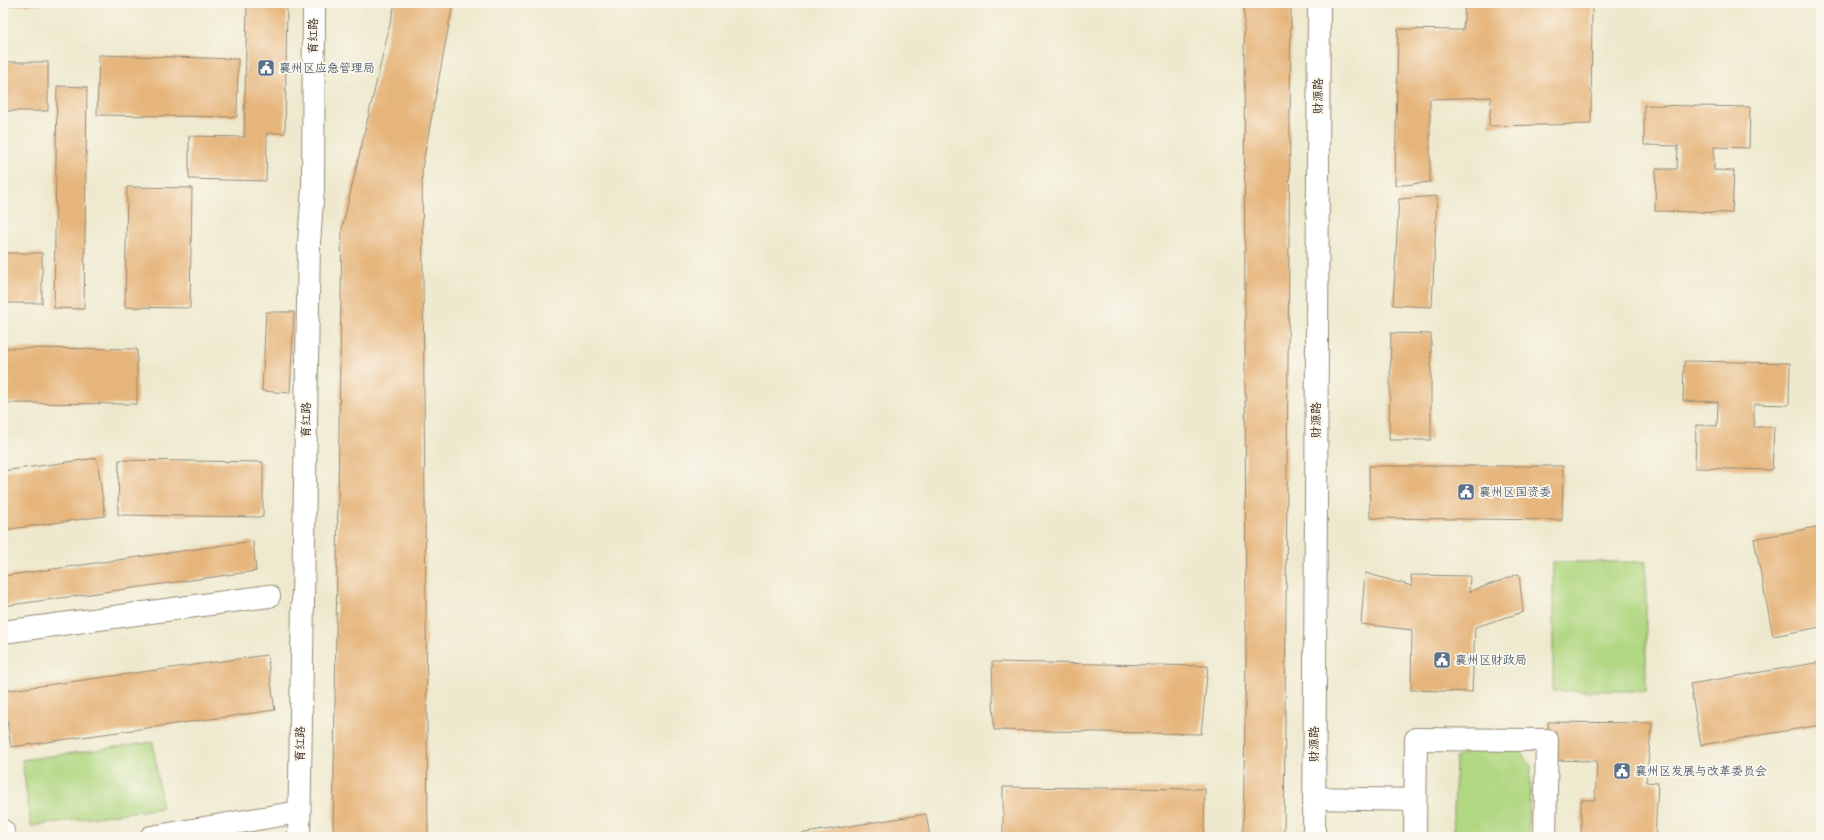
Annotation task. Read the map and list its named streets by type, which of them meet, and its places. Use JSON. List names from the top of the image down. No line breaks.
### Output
{"streets":{"street":["育红路","财源路"]},"places":{"public building":["襄州区应急管理局","襄州区国资委","襄州区财政局","襄州区发展与改革委员会"]}}
